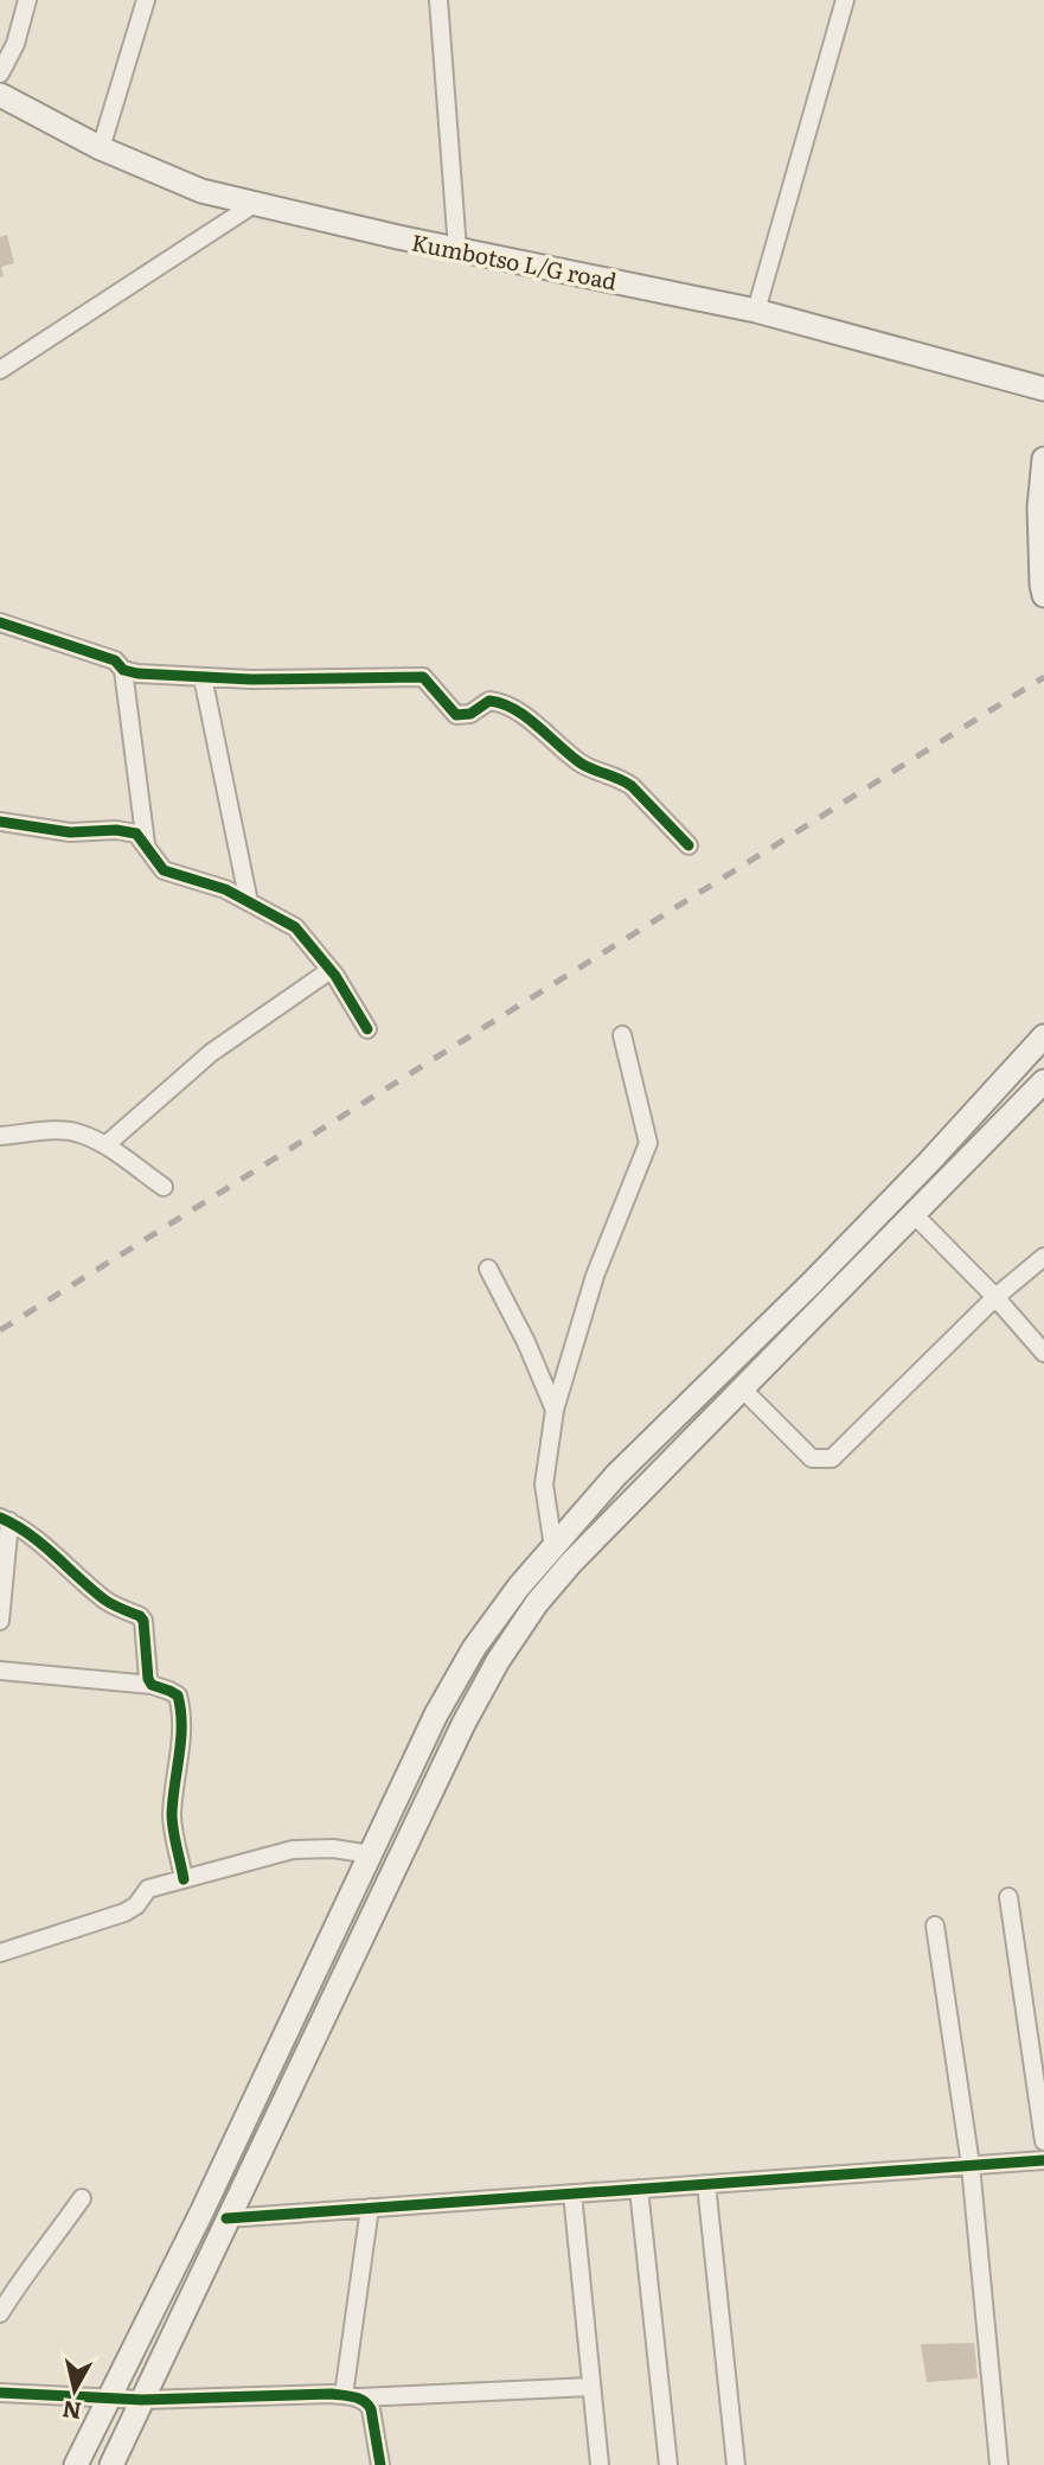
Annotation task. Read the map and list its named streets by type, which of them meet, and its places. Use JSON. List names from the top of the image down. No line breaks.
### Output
{"streets":{"main road":["Kumbotso L/G road"]},"north":"bottom"}
